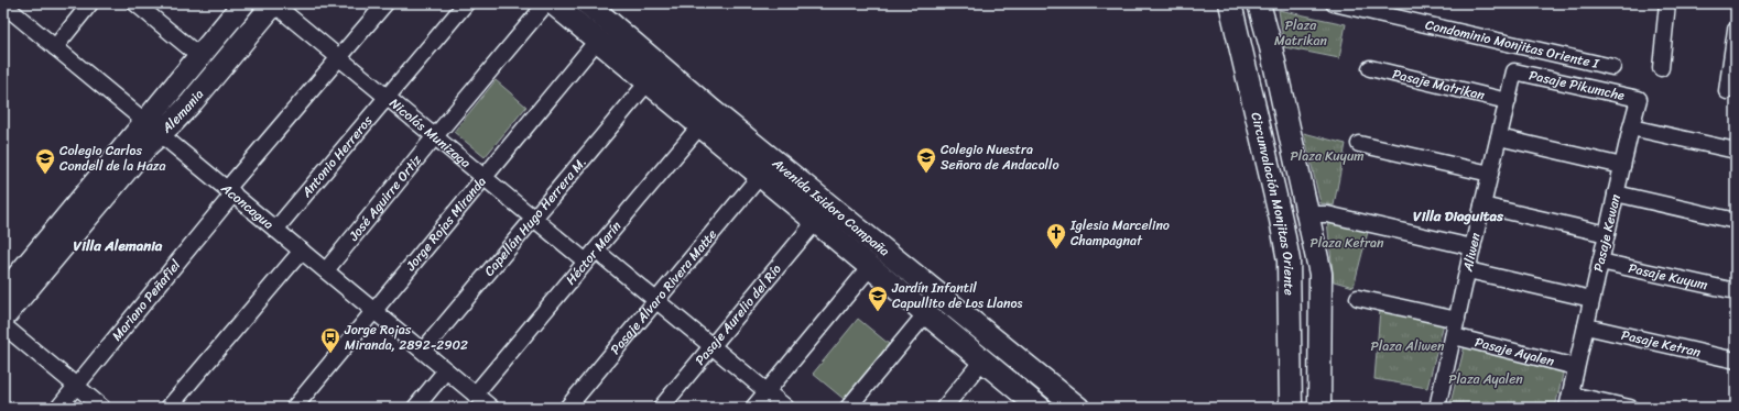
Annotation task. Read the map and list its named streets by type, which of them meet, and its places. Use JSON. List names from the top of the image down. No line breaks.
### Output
{"streets":{"street":["Condominio Monjitas Oriente I","Pasaje Matrikan","Pasaje Pikumche","Alemania","Nicolás Munizaga","Antonio Herreros","José Aguirre Ortiz","Circunvalación Monjitas Oriente","Aconcagua","Avenida Isidoro Campaña","Capellán Hugo Herrera M.","Jorge Rojas Miranda","Pasaje Kewan","Aliwen","Héctor Marín","Pasaje Kuyum","Pasaje Álvaro Rivera Matte","Mariano Peñafiel","Pasaje Aurelio del Río","Pasaje Ketran","Pasaje Ayalen"]},"crossings":[["Pasaje Matrikan","Aliwen"],["Pasaje Pikumche","Pasaje Kewan"],["Pasaje Pikumche","Aliwen"],["Alemania","Nicolás Munizaga"],["Alemania","Aconcagua"],["Nicolás Munizaga","Antonio Herreros"],["Nicolás Munizaga","José Aguirre Ortiz"],["Nicolás Munizaga","Capellán Hugo Herrera M."],["Nicolás Munizaga","Jorge Rojas Miranda"],["Nicolás Munizaga","Héctor Marín"],["Nicolás Munizaga","Pasaje Álvaro Rivera Matte"],["Nicolás Munizaga","Mariano Peñafiel"],["Nicolás Munizaga","Pasaje Aurelio del Río"],["Antonio Herreros","Aconcagua"],["José Aguirre Ortiz","Aconcagua"],["Aconcagua","Capellán Hugo Herrera M."],["Aconcagua","Jorge Rojas Miranda"],["Aconcagua","Héctor Marín"],["Aconcagua","Mariano Peñafiel"],["Avenida Isidoro Campaña","Capellán Hugo Herrera M."],["Avenida Isidoro Campaña","Jorge Rojas Miranda"],["Avenida Isidoro Campaña","Héctor Marín"],["Avenida Isidoro Campaña","Pasaje Álvaro Rivera Matte"],["Avenida Isidoro Campaña","Pasaje Aurelio del Río"],["Pasaje Kewan","Pasaje Kuyum"],["Pasaje Kewan","Pasaje Ketran"],["Pasaje Kewan","Pasaje Ayalen"],["Aliwen","Pasaje Ayalen"]],"districts":["Villa Diaguitas","Villa Alemania"],"parks":["Plaza Matrikan","Plaza Kuyum","Plaza Ketran","Plaza Aliwen","Plaza Ayalen"],"places":{"school or university":["Colegio Nuestra Señora de Andacollo","Colegio Carlos Condell de la Haza","Jardín Infantil Capullito de Los Llanos"],"church":["Iglesia Marcelino Champagnat"],"bus stop":["Jorge Rojas Miranda, 2892-2902"]}}
